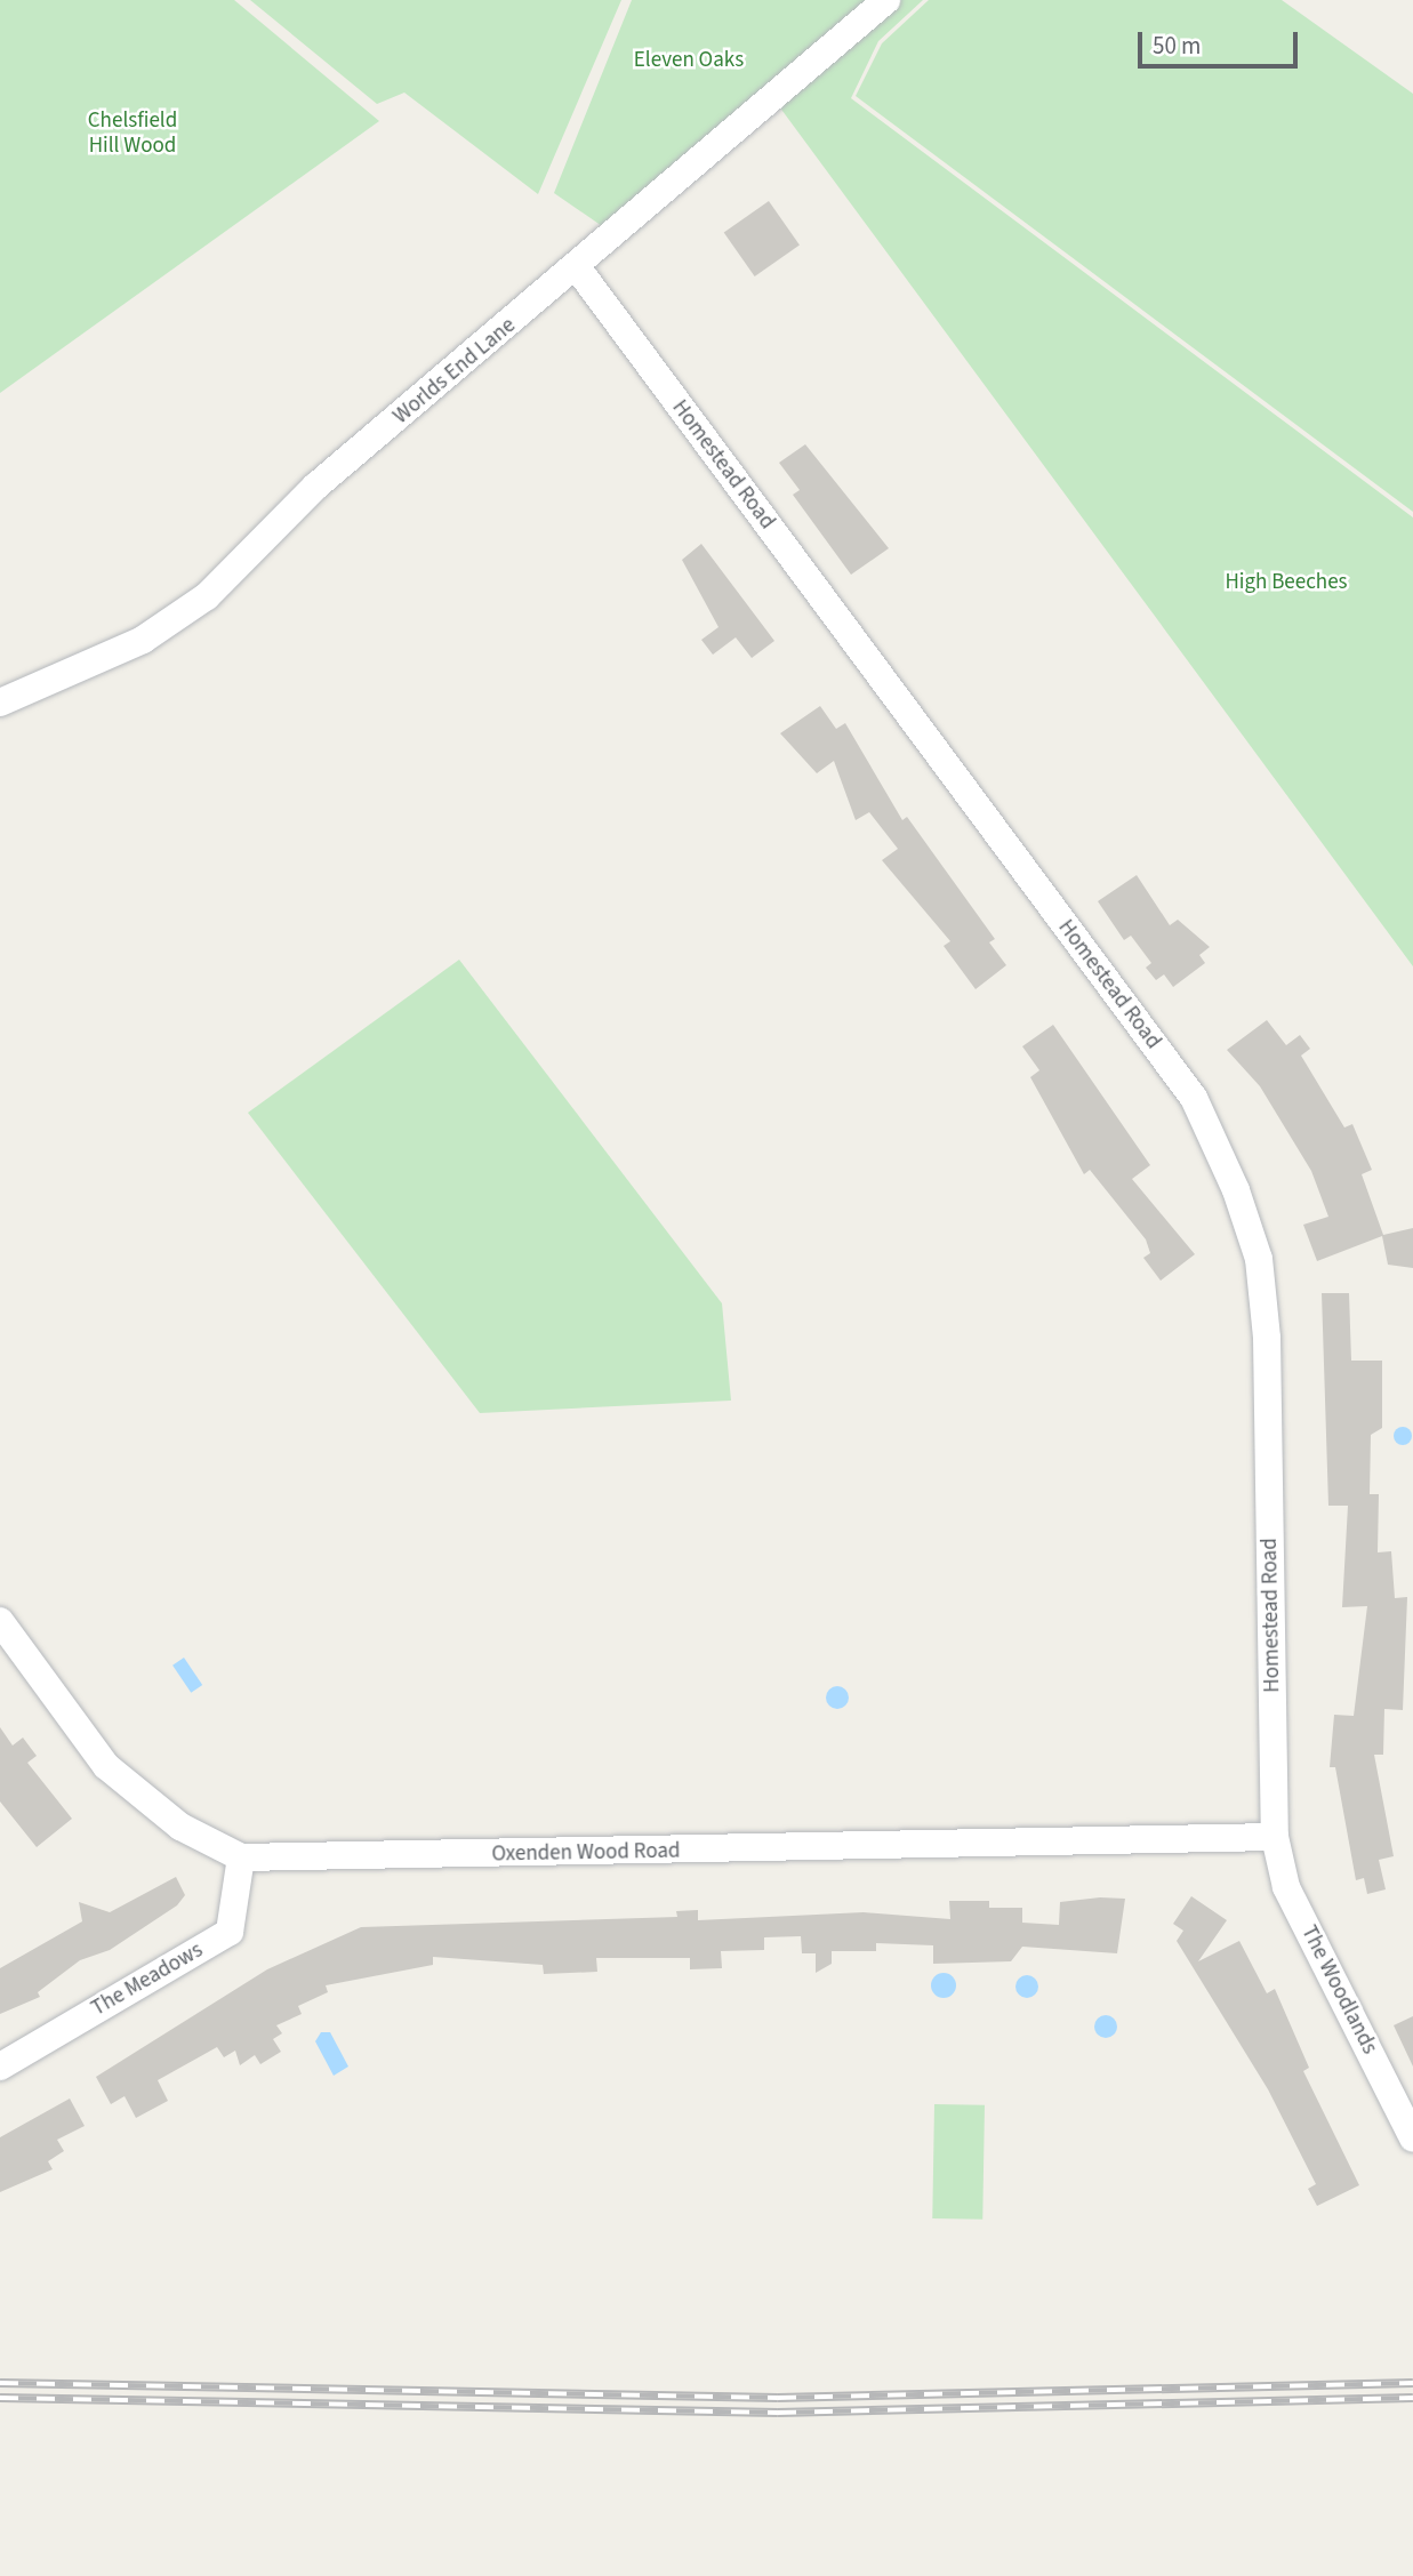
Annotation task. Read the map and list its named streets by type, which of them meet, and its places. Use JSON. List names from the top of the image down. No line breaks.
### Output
{"streets":{"street":["Worlds End Lane","Homestead Road","Oxenden Wood Road","The Meadows","The Woodlands"]},"crossings":[["Worlds End Lane","Homestead Road"],["Homestead Road","Oxenden Wood Road"],["Homestead Road","The Woodlands"],["Oxenden Wood Road","The Meadows"],["Oxenden Wood Road","The Woodlands"]],"parks":["Eleven Oaks","Chelsfield Hill Wood","High Beeches"],"scale_bar":"50 m"}
